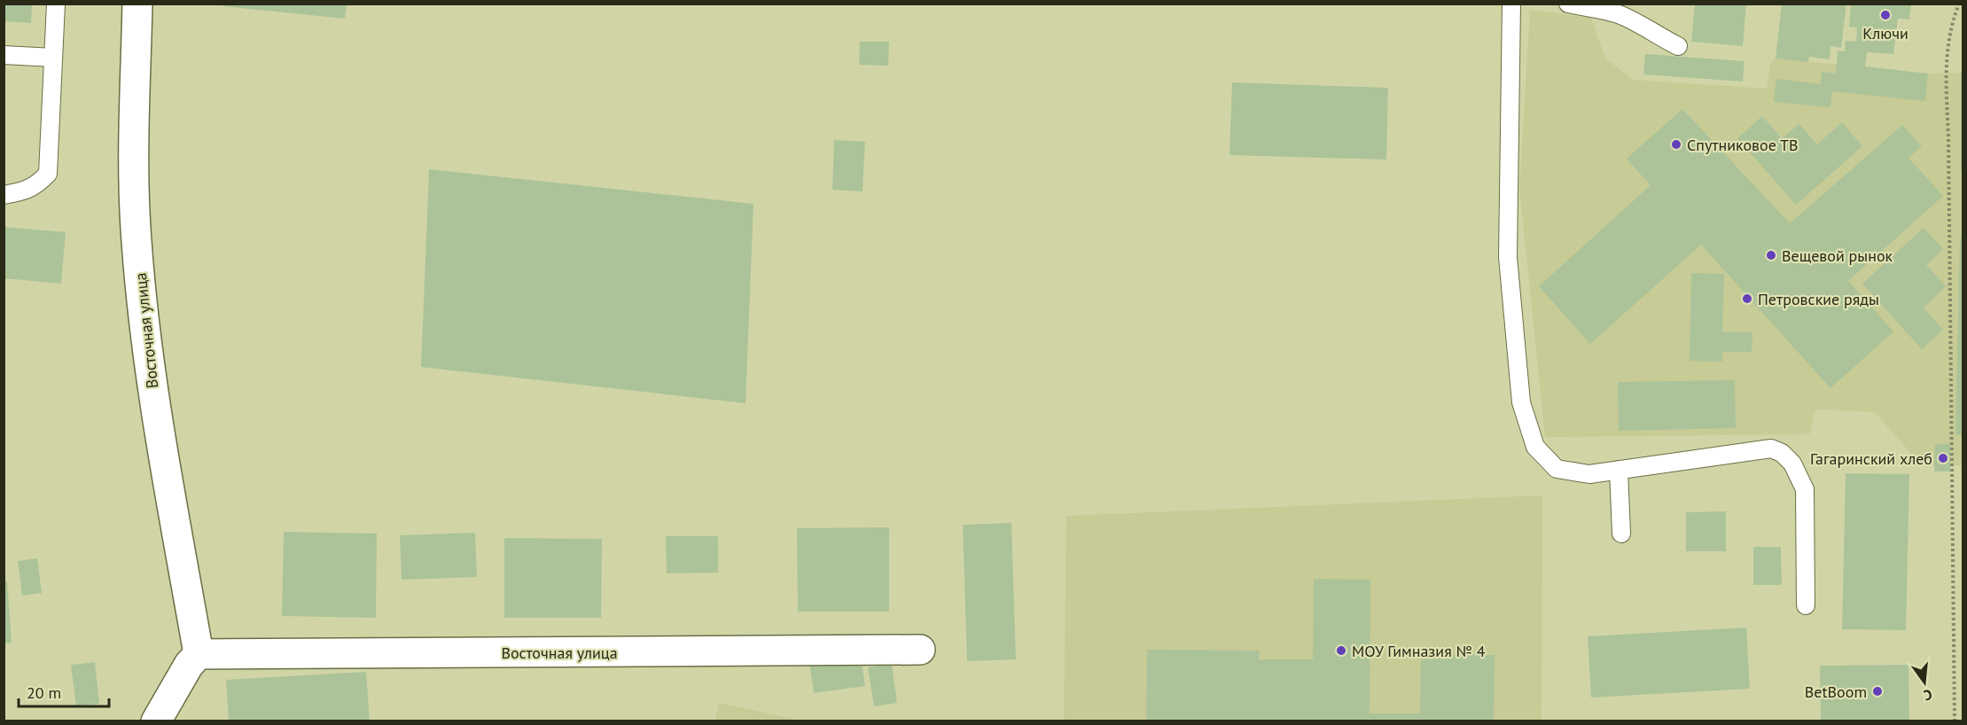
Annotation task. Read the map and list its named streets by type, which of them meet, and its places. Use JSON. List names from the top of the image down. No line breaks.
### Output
{"streets":{"street":["Восточная улица"]},"places":["Ключи","Спутниковое ТВ","Вещевой рынок","Петровские ряды","Гагаринский хлеб","МОУ Гимназия № 4","BetBoom"],"scale_bar":"20 m","north":"bottom"}
